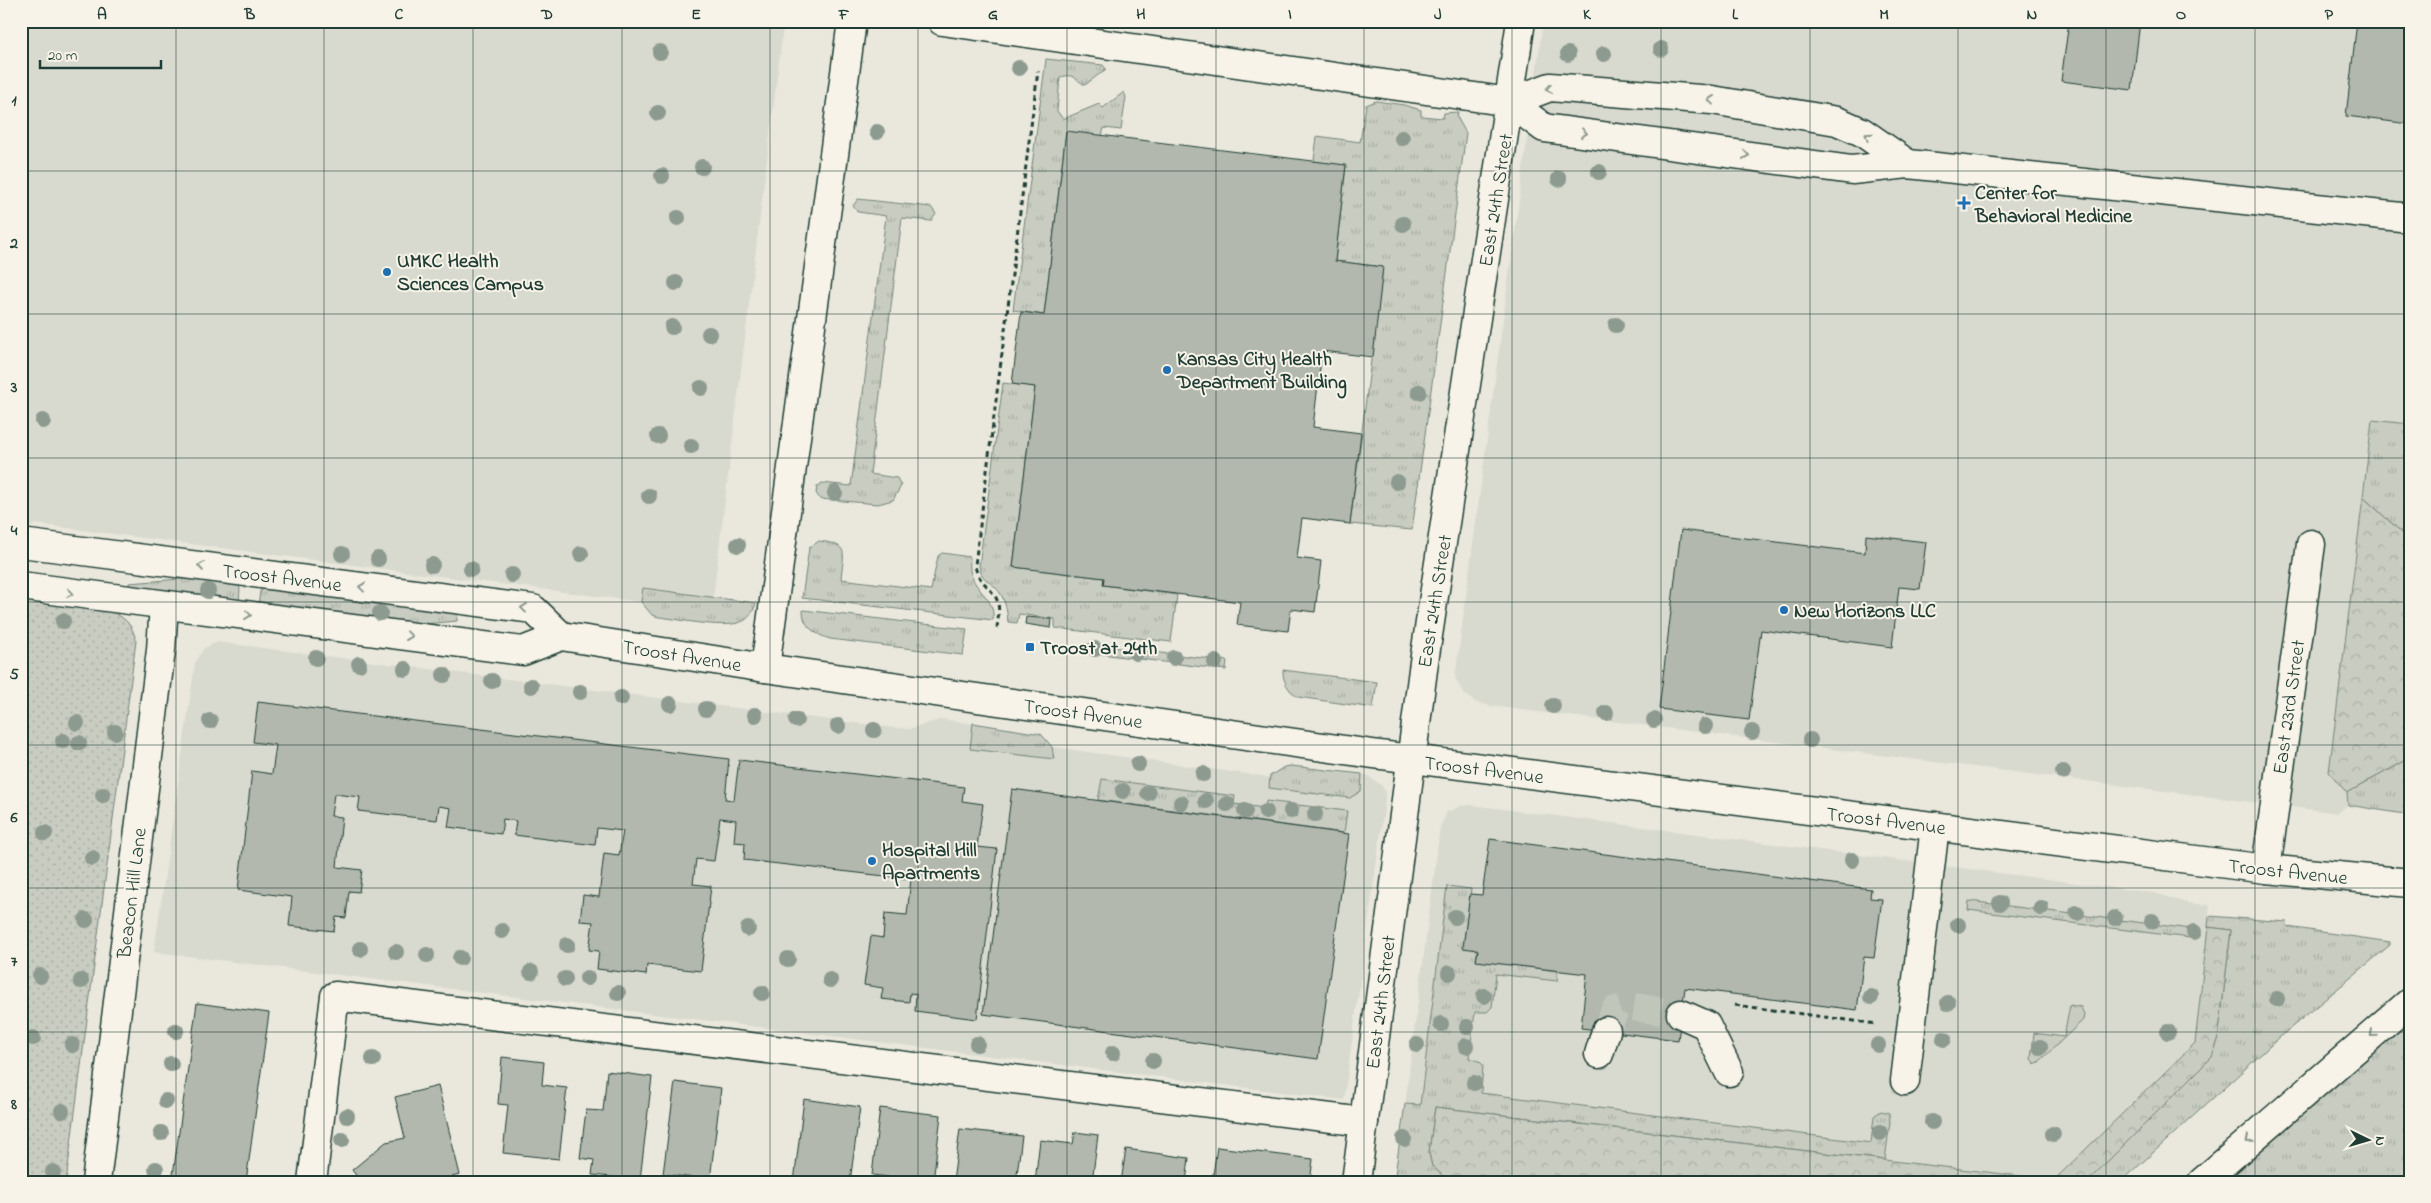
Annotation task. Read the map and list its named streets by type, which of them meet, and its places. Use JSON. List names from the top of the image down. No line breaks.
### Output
{"streets":{"main road":["East 24th Street","Troost Avenue","East 23rd Street","Beacon Hill Lane"]},"crossings":[["East 24th Street","Troost Avenue"],["Troost Avenue","East 23rd Street"]],"places":{"health":["Center for Behavioral Medicine"],"other":["UMKC Health Sciences Campus","Kansas City Health Department Building","New Horizons LLC","Hospital Hill Apartments"],"transit":["Troost at 24th"]},"scale_bar":"20 m","north":"right","grid":{"columns":["A","B","C","D","E","F","G","H","I","J","K","L","M","N","O","P"],"rows":["1","2","3","4","5","6","7","8"]}}
